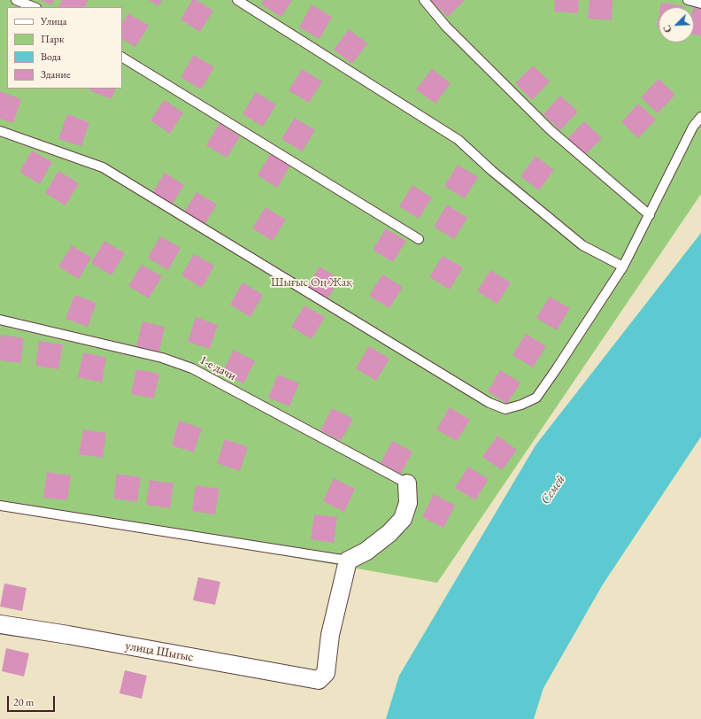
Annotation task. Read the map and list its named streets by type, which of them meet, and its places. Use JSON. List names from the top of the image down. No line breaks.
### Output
{"streets":{"street":["улица Шыгыс"],"lane":["1-е дачи"]},"water":["Семей"],"parks":["Шығыс Оң Жақ"],"legend":["Улица","Парк","Вода","Здание"],"scale_bar":"20 m","north":"bottom left"}
